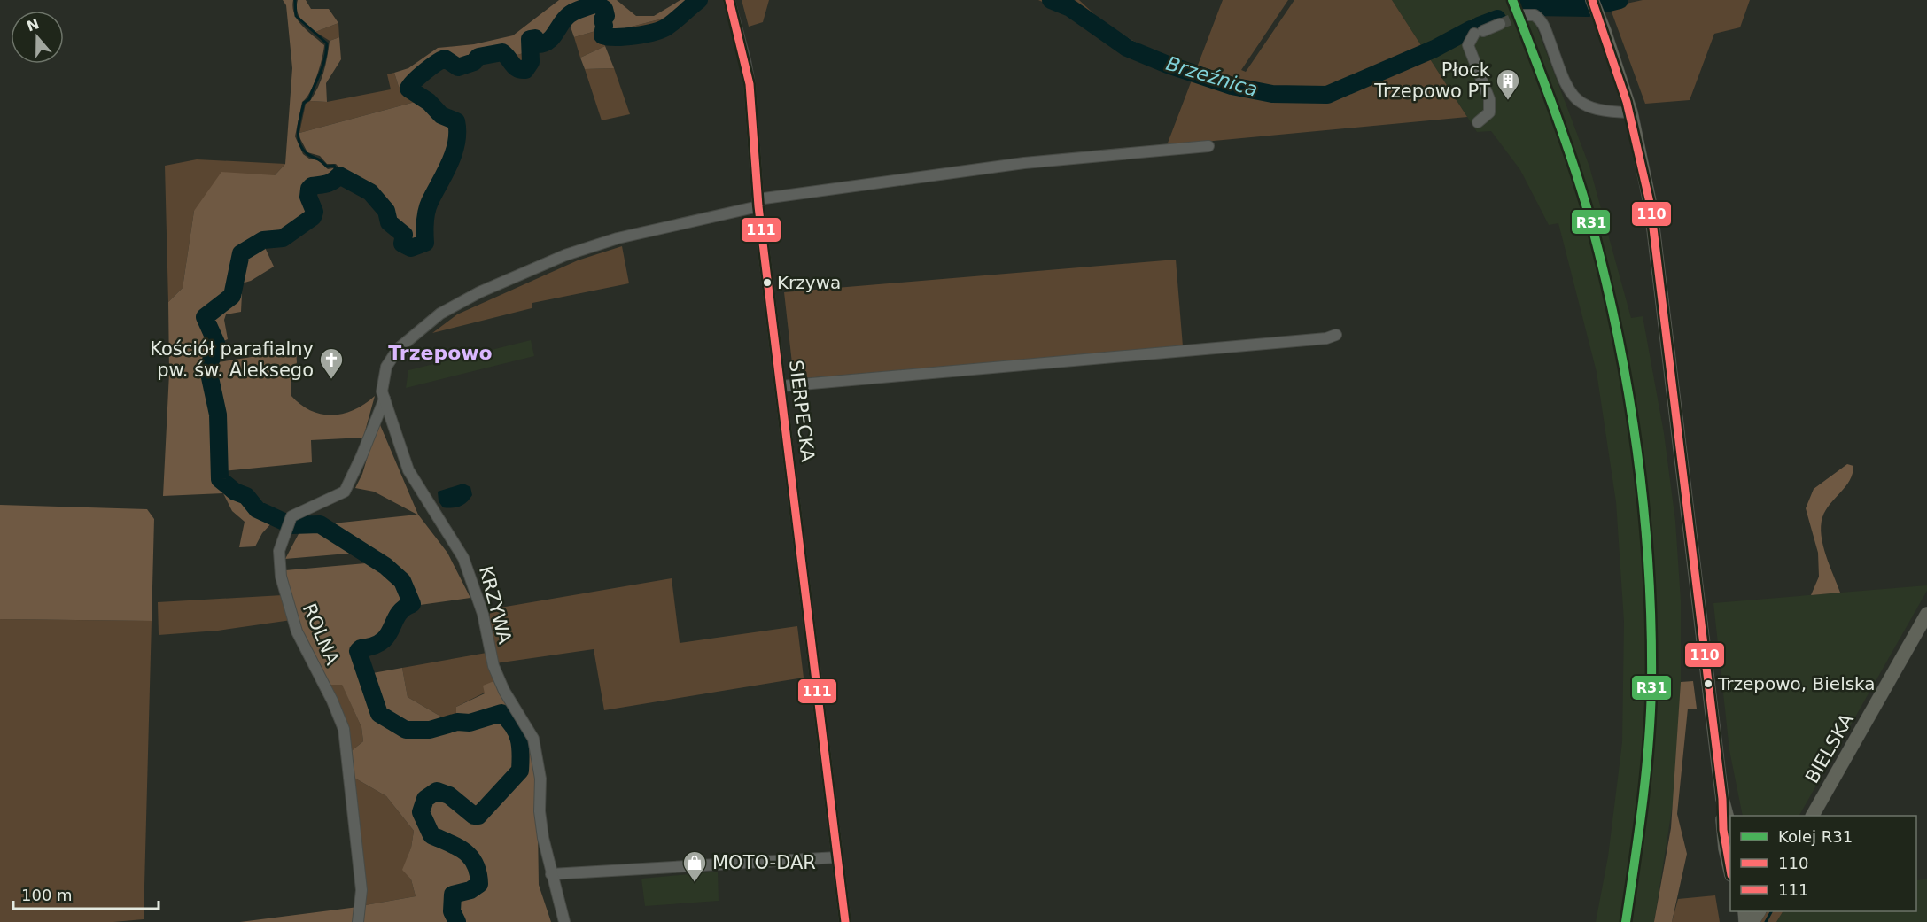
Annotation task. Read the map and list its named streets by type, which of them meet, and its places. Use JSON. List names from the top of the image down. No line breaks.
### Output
{"streets":{"main road":["BIELSKA"],"street":["SIERPECKA","KRZYWA","ROLNA"]},"crossings":[["SIERPECKA","KRZYWA"],["KRZYWA","ROLNA"]],"districts":["Trzepowo"],"water":["Brzeźnica"],"places":{"building":["Płock Trzepowo PT"],"other":["Krzywa","Trzepowo, Bielska"],"church":["Kościół parafialny pw. św. Aleksego"],"shop":["MOTO-DAR"]},"lines":["rail line R31","transit line 110","transit line 111"],"legend":["Kolej R31","110","111"],"scale_bar":"100 m","north":"top"}
